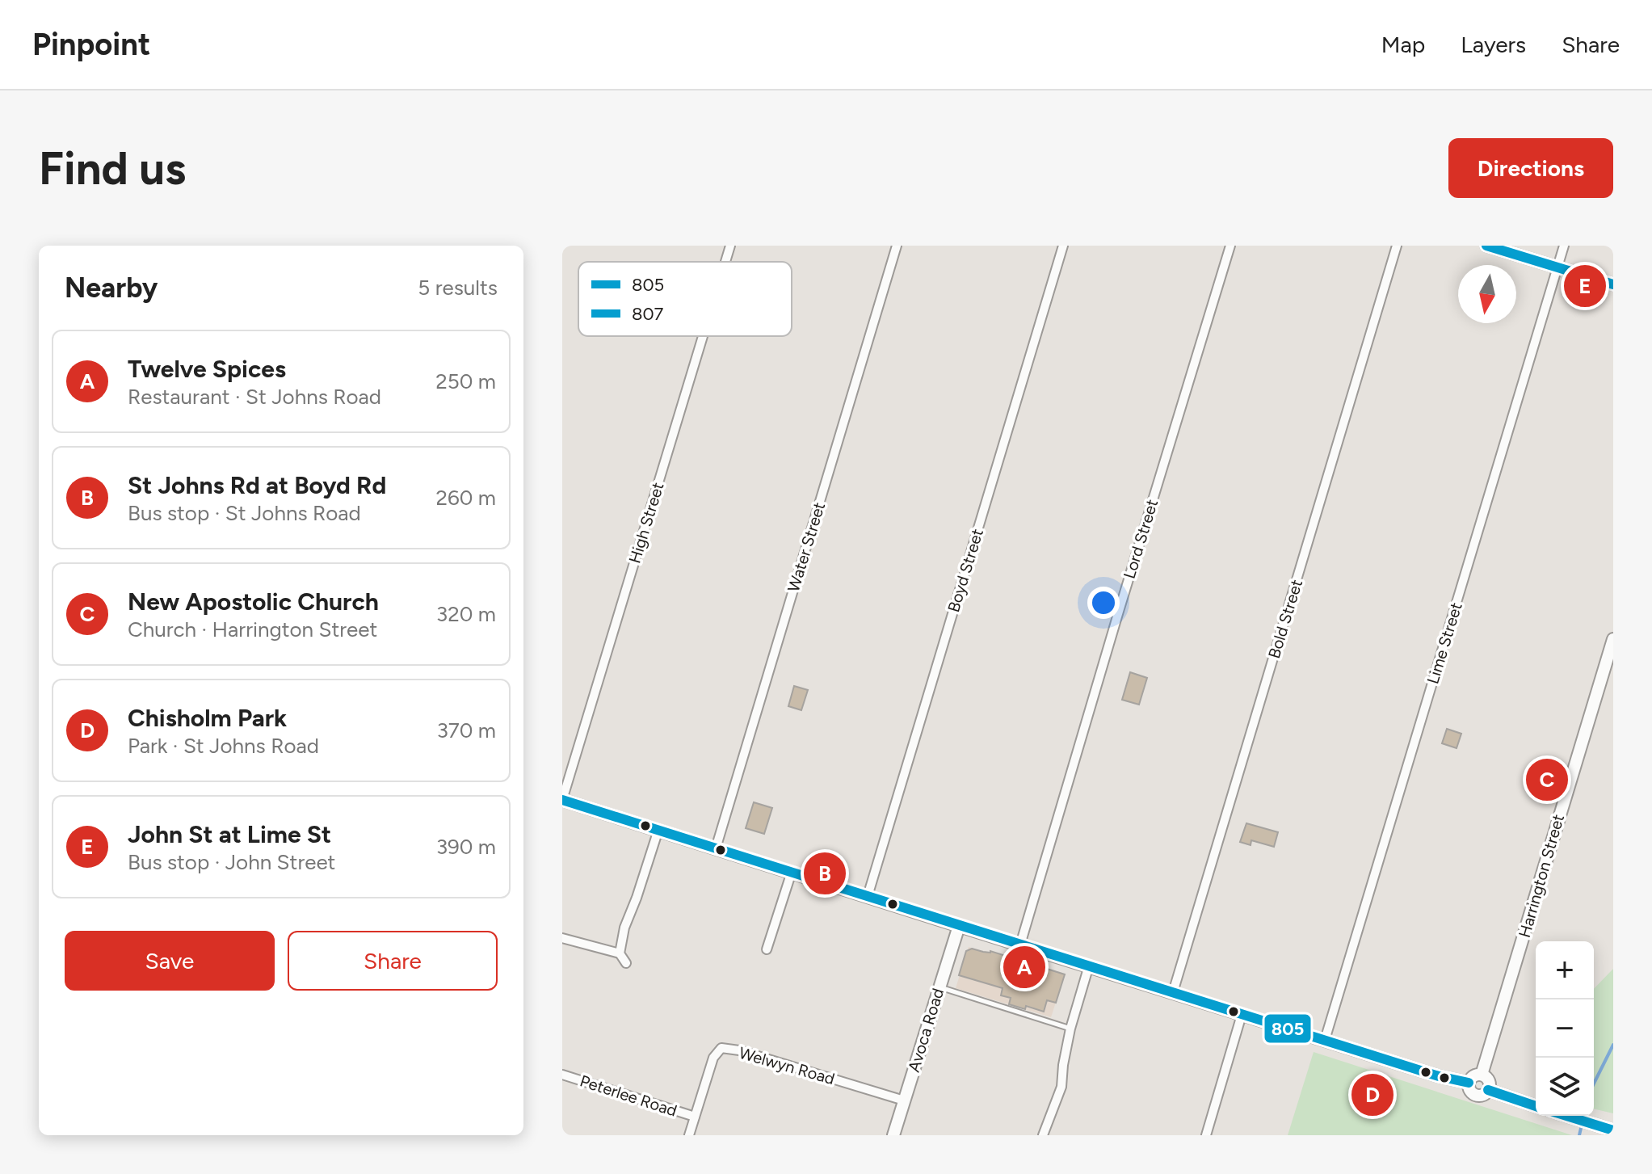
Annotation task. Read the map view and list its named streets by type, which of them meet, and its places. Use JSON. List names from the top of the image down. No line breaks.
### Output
{"streets":{"main road":["Harrington Street","Avoca Road"],"street":["High Street","Lord Street","Water Street","Boyd Street","Bold Street","Lime Street","Welwyn Road","Peterlee Road"]},"crossings":[["Avoca Road","Welwyn Road"],["Welwyn Road","Peterlee Road"]],"lines":["transit line 807","transit line 805"],"legend":["805","807"],"north":"bottom","page":{"header":"Pinpoint","nav":["Map","Layers","Share"],"buttons":["Directions",["Save","Share"]],"title":"Find us","heading":["Nearby","5 results"],"pins":["E","C","B","A","D"],"list":[{"mark":"A","name":"Twelve Spices","note":"Restaurant · St Johns Road","value":"250 m"},{"mark":"B","name":"St Johns Rd at Boyd Rd","note":"Bus stop · St Johns Road","value":"260 m"},{"mark":"C","name":"New Apostolic Church","note":"Church · Harrington Street","value":"320 m"},{"mark":"D","name":"Chisholm Park","note":"Park · St Johns Road","value":"370 m"},{"mark":"E","name":"John St at Lime St","note":"Bus stop · John Street","value":"390 m"}],"map_buttons":["+","−"]}}
